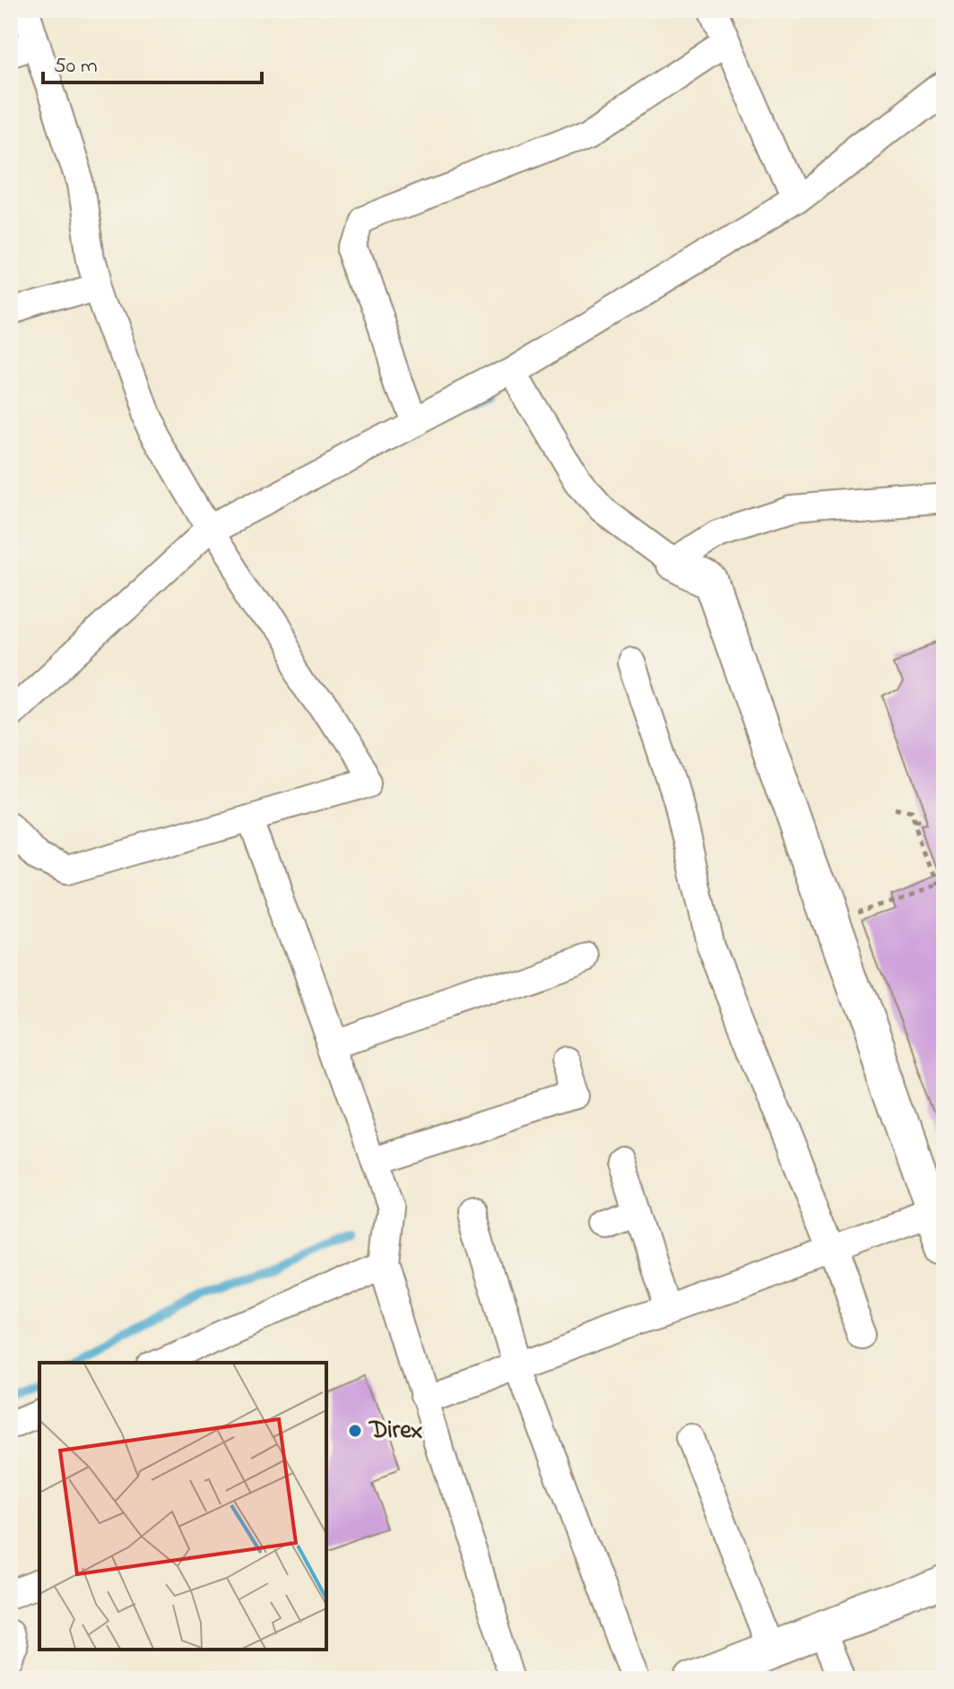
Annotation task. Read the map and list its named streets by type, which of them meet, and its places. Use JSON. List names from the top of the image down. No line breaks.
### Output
{"places":["Direx"],"scale_bar":"50 m"}
